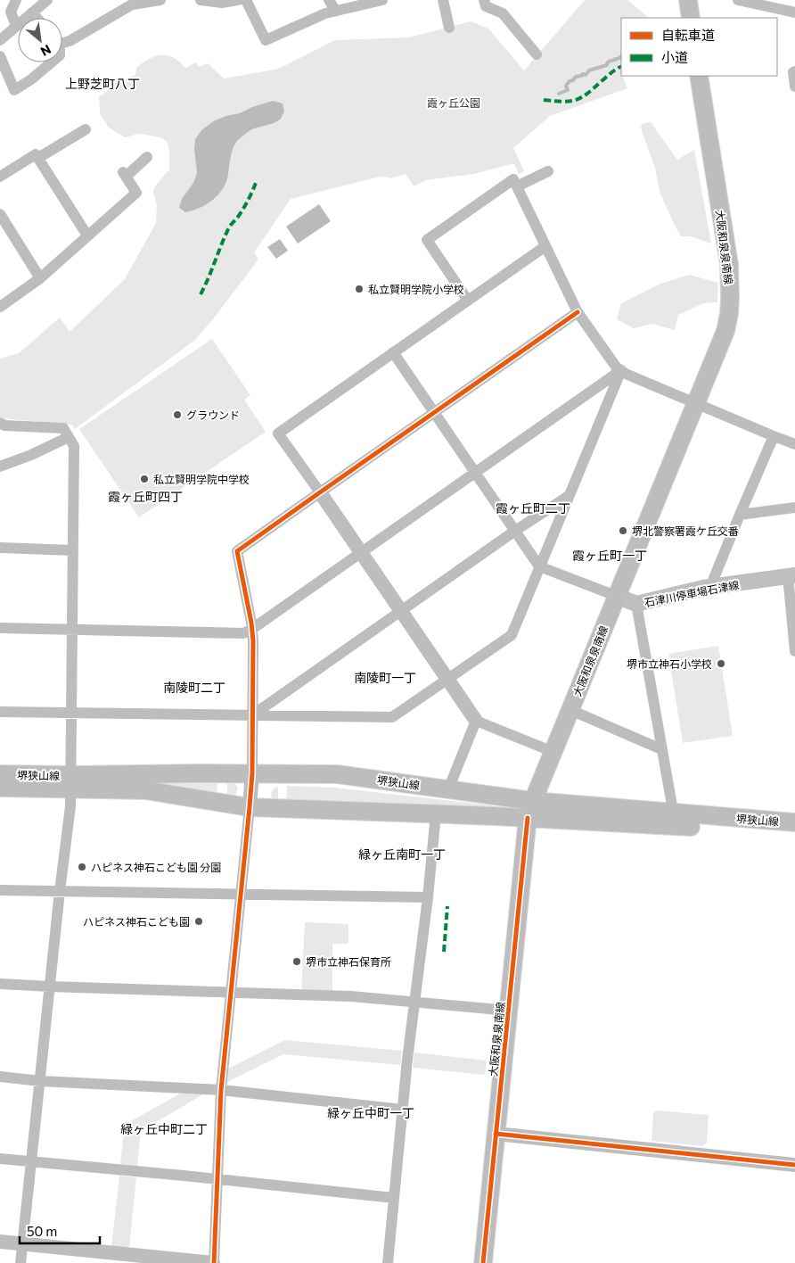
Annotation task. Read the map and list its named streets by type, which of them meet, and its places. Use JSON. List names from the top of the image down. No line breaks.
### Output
{"streets":{"main road":["大阪和泉泉南線","石津川停車場石津線","堺狭山線"]},"crossings":[["大阪和泉泉南線","石津川停車場石津線"],["大阪和泉泉南線","堺狭山線"]],"districts":["上野芝町八丁","霞ヶ丘町四丁","霞ヶ丘町二丁","霞ヶ丘町一丁","南陵町一丁","南陵町二丁","緑ヶ丘南町一丁","緑ヶ丘中町一丁","緑ヶ丘中町二丁"],"parks":["霞ヶ丘公園"],"places":["私立賢明学院小学校","グラウンド","私立賢明学院中学校","堺北警察署霞ケ丘交番","堺市立神石小学校","ハピネス神石こども園 分園","ハピネス神石こども園","堺市立神石保育所"],"legend":["自転車道","小道"],"scale_bar":"50 m","north":"bottom right"}
